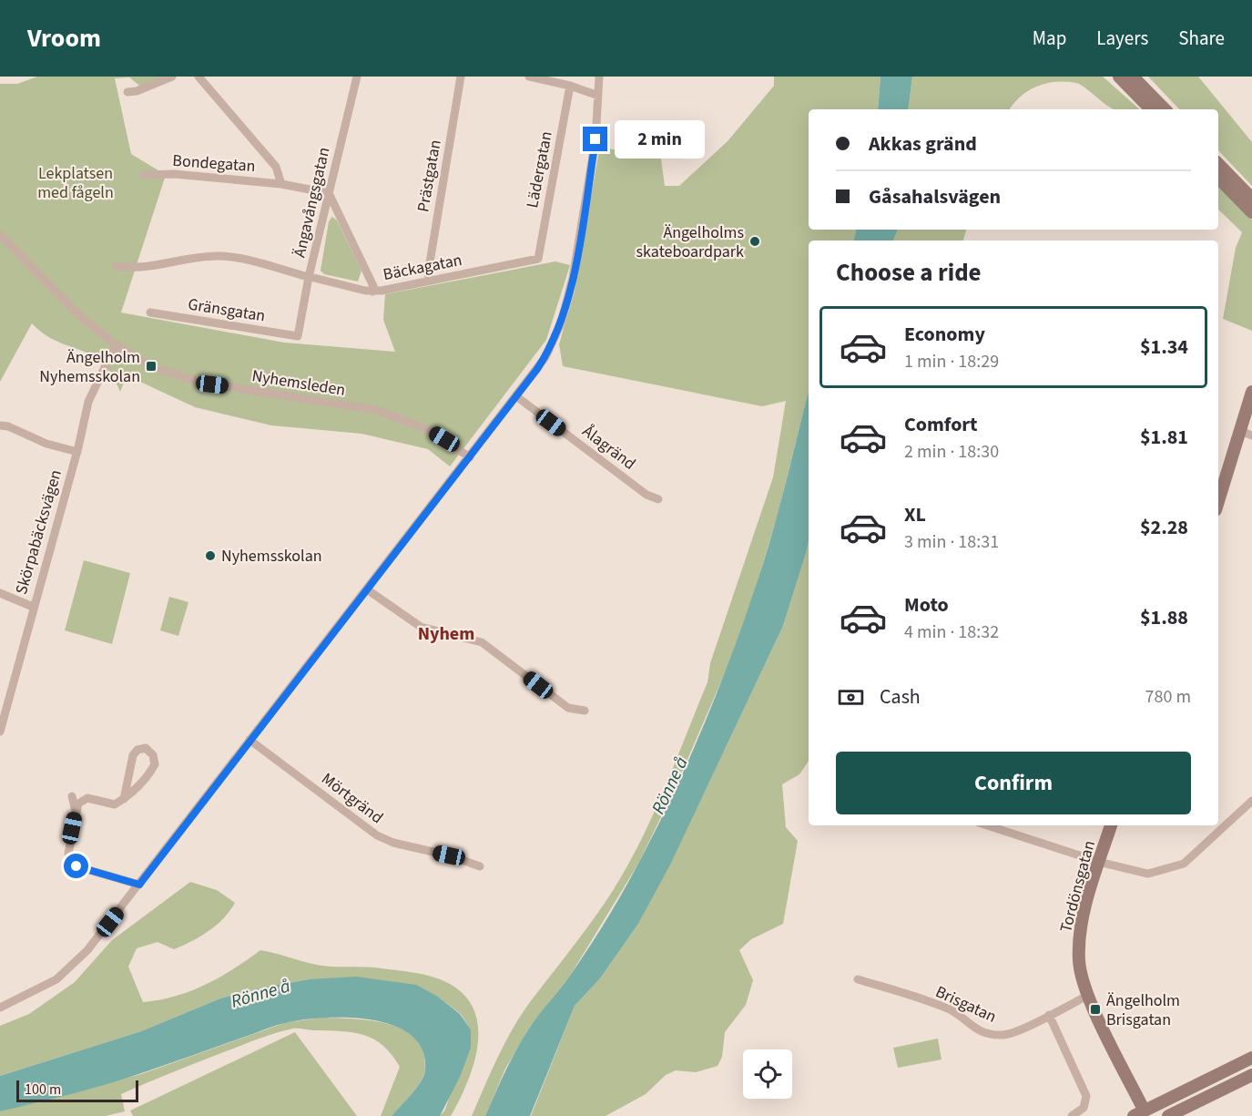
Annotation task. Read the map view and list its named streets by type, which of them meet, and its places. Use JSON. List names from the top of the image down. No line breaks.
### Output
{"streets":{"street":["Bondegatan","Lädergatan","Prästgatan","Ängavångsgatan","Bäckagatan","Gränsgatan","Nyhemsleden","Ålagränd","Skörpabäcksvägen","Mörtgränd","Tordönsgatan","Brisgatan"]},"crossings":[["Bondegatan","Ängavångsgatan"],["Lädergatan","Bäckagatan"],["Prästgatan","Bäckagatan"],["Ängavångsgatan","Bäckagatan"],["Ängavångsgatan","Gränsgatan"],["Nyhemsleden","Skörpabäcksvägen"],["Tordönsgatan","Brisgatan"]],"districts":["Nyhem"],"water":["Rönne å"],"parks":["Lekplatsen med fågeln"],"places":{"other":["Ängelholms skateboardpark","Nyhemsskolan"],"transit":["Ängelholm Nyhemsskolan","Ängelholm Brisgatan"]},"scale_bar":"100 m","page":{"header":"Vroom","nav":["Map","Layers","Share"],"banner":["Akkas gränd","Gåsahalsvägen"],"bubble":"2 min","heading":"Choose a ride","list":[{"name":"Economy","note":"1 min · 18:29","value":"$1.34"},{"name":"Comfort","note":"2 min · 18:30","value":"$1.81"},{"name":"XL","note":"3 min · 18:31","value":"$2.28"},{"name":"Moto","note":"4 min · 18:32","value":"$1.88"}],"pay":["Cash","780 m"],"buttons":"Confirm","scale":"100 m"}}
